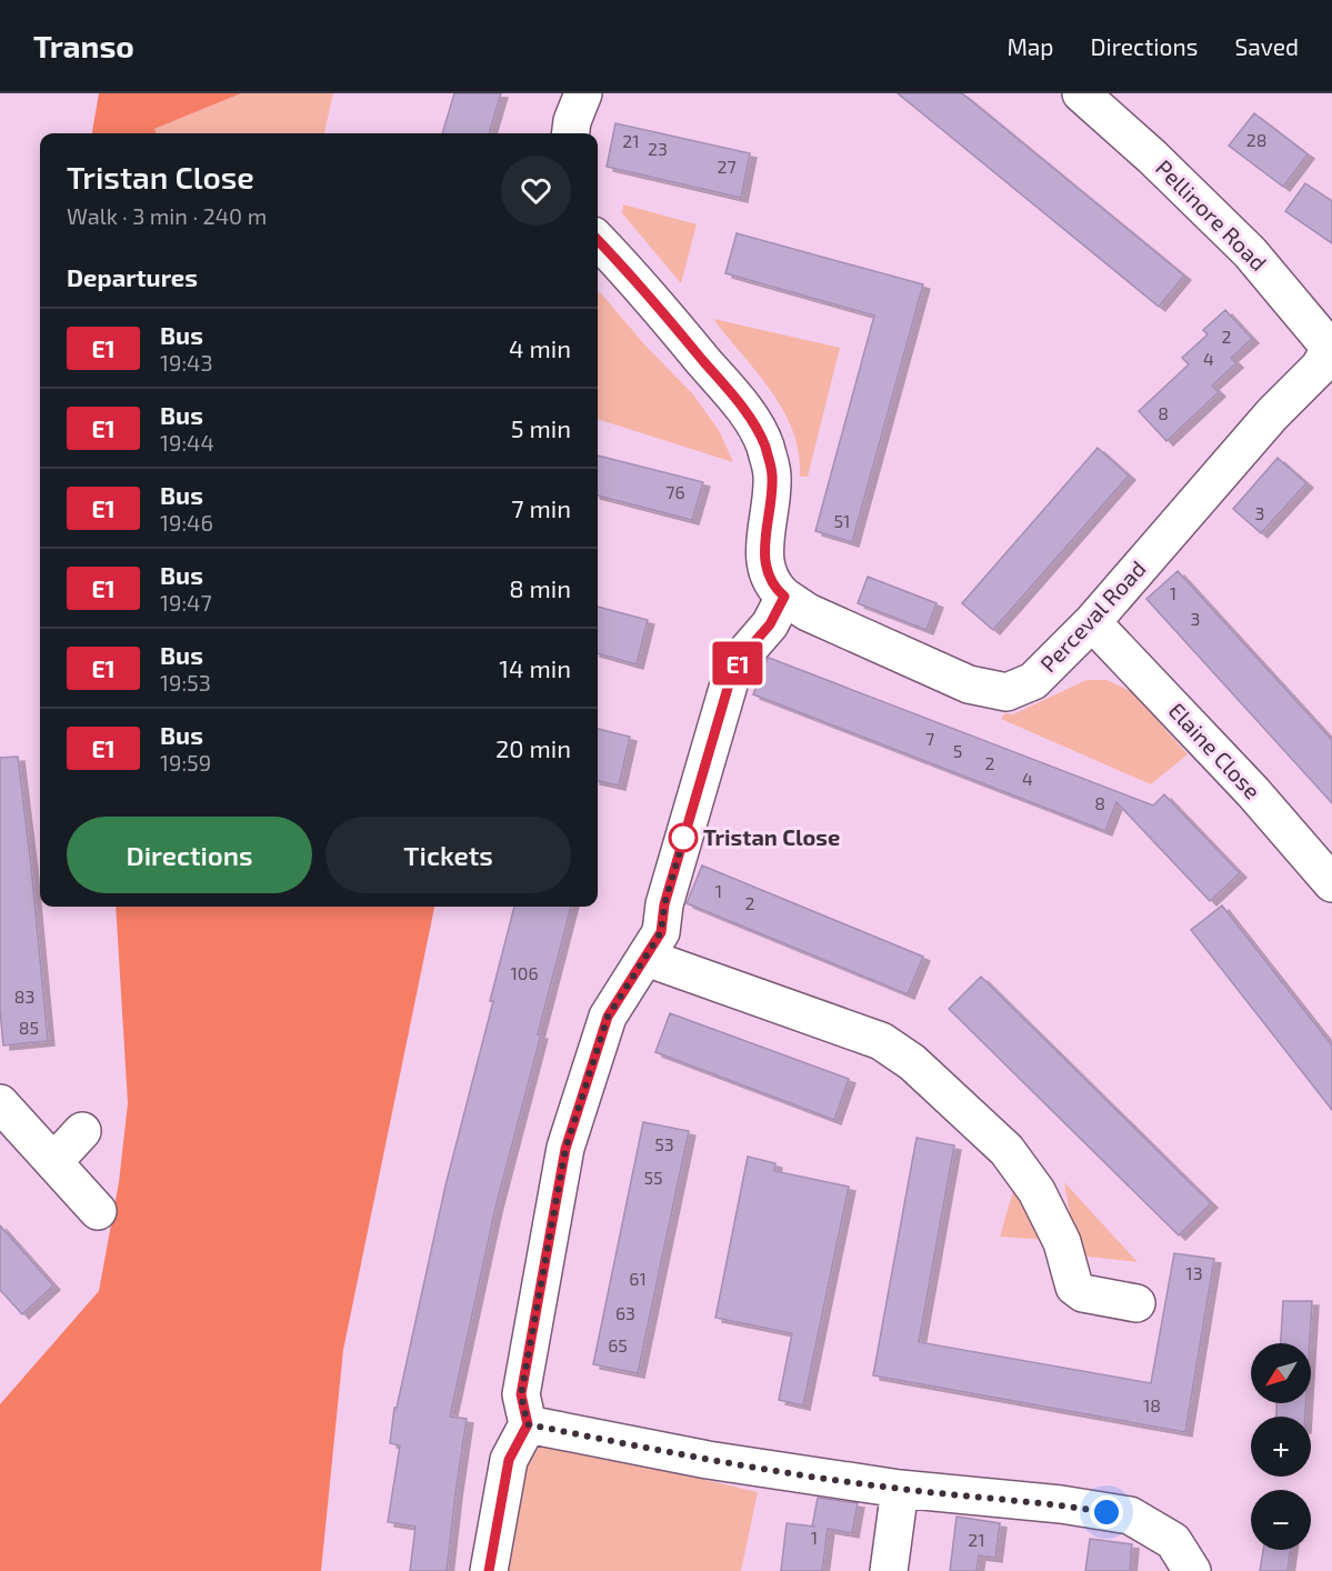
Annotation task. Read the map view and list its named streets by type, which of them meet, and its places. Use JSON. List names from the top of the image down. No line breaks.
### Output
{"streets":{"street":["Pellinore Road","Perceval Road","Elaine Close"]},"crossings":[["Pellinore Road","Perceval Road"],["Perceval Road","Elaine Close"]],"places":["Tristan Close"],"lines":["bus line E1"],"house_numbers":["28","21","23","27","2","4","8","76","3","51","1","3","7","5","2","4","8","1","2","106","83","85","53","55","13","61","63","65","18","1","21"],"north":"bottom left","page":{"header":"Transo","nav":["Map","Directions","Saved"],"on_map":"E1","heading":[["Tristan Close","Walk · 3 min · 240 m"],"Departures"],"list":[{"mark":"E1","name":"Bus","note":"19:43","value":"4 min"},{"mark":"E1","name":"Bus","note":"19:44","value":"5 min"},{"mark":"E1","name":"Bus","note":"19:46","value":"7 min"},{"mark":"E1","name":"Bus","note":"19:47","value":"8 min"},{"mark":"E1","name":"Bus","note":"19:53","value":"14 min"},{"mark":"E1","name":"Bus","note":"19:59","value":"20 min"}],"buttons":["Directions","Tickets"],"map_buttons":["+","−"]}}
